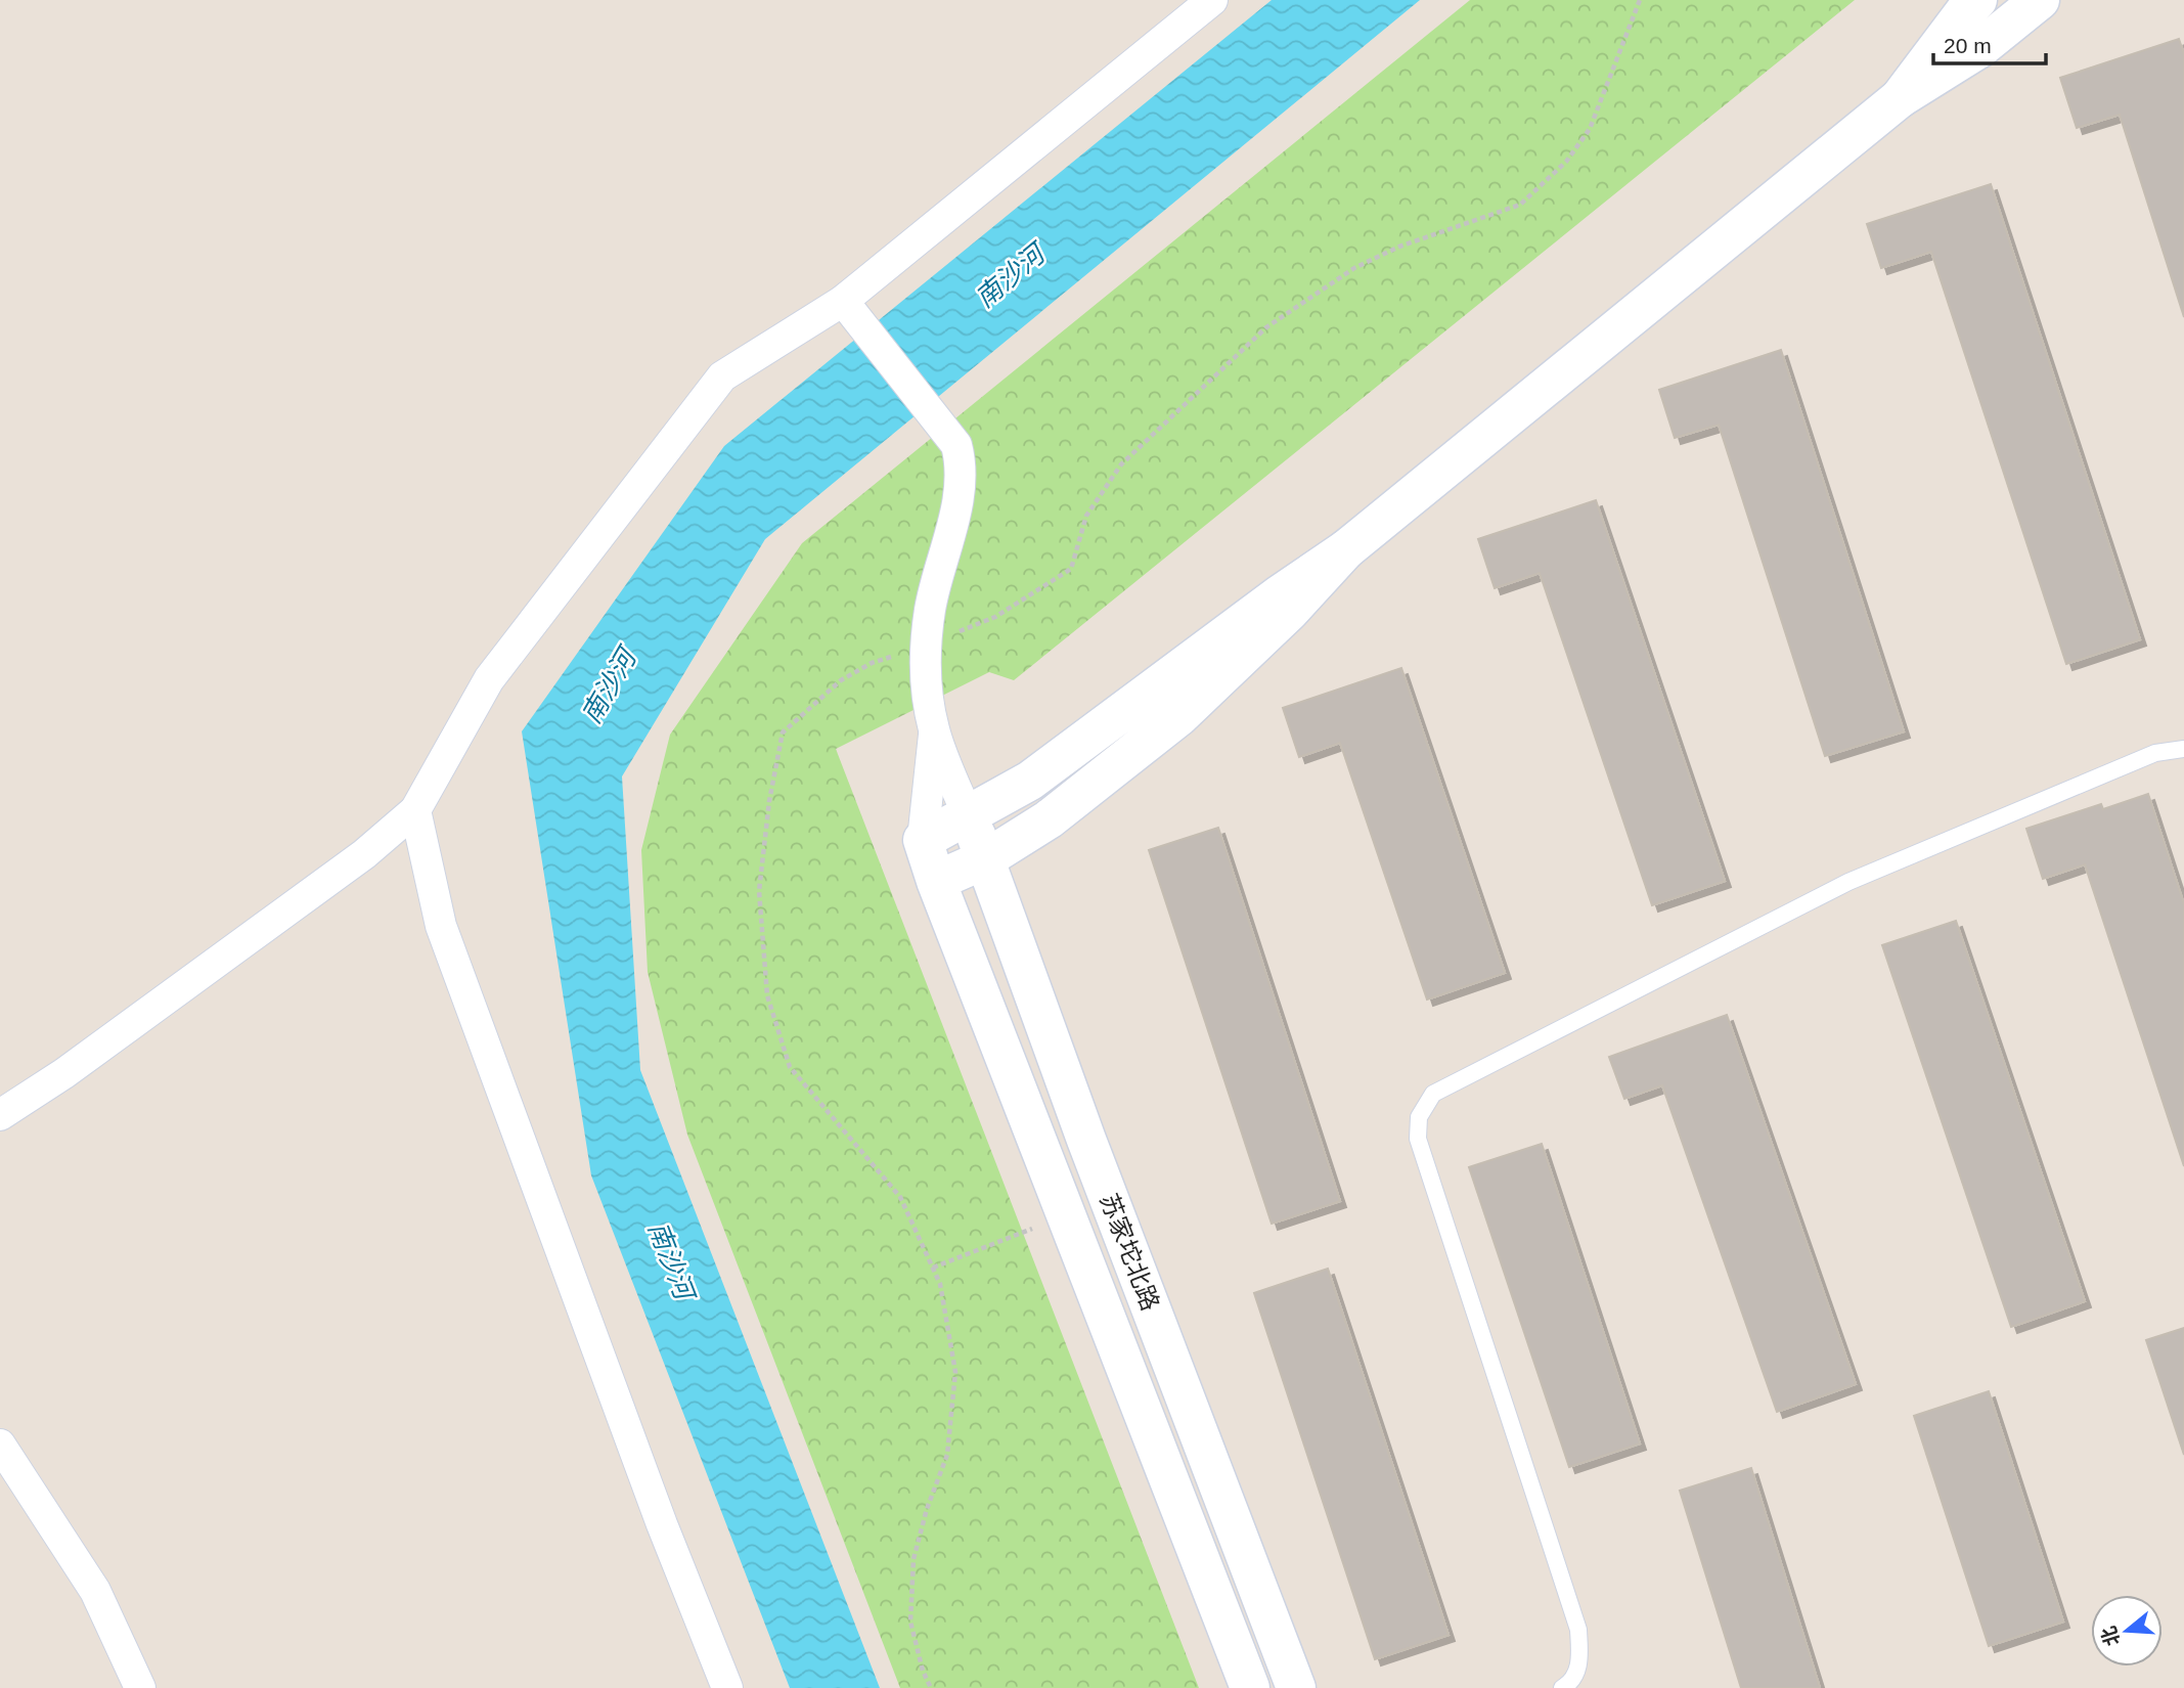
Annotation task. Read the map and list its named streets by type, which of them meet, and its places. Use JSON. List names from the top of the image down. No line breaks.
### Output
{"streets":{"street":["苏家坨北路"]},"water":["南沙河"],"scale_bar":"20 m","north":"left"}
